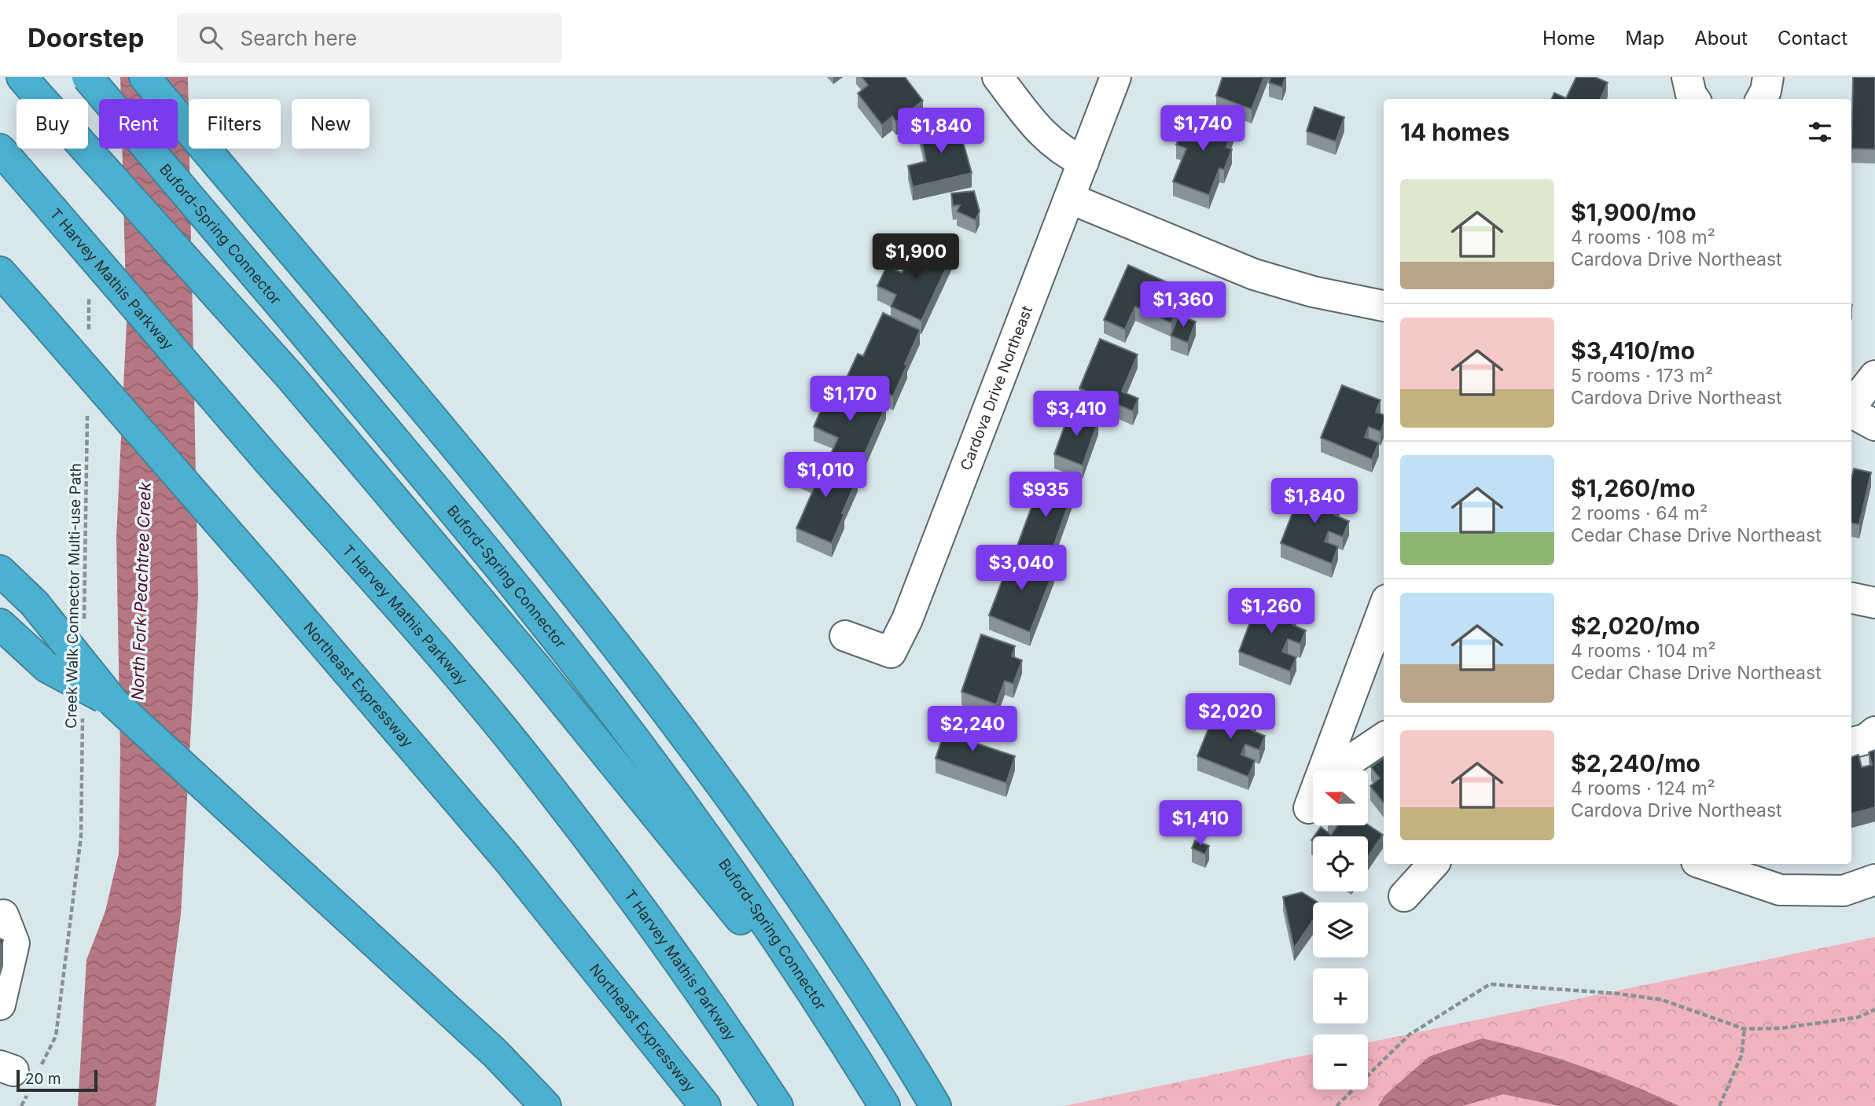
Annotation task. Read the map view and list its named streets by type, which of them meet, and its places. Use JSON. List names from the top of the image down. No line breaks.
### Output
{"streets":{"highway":["Buford-Spring Connector","T Harvey Mathis Parkway","Northeast Expressway"],"street":["Cardova Drive Northeast"],"path":["Creek Walk Connector Multi-use Path"]},"water":["North Fork Peachtree Creek"],"scale_bar":"20 m","north":"left","page":{"header":"Doorstep","search":"Search here","nav":["Home","Map","About","Contact"],"chip":["Buy","Rent","Filters","New"],"heading":"14 homes","price":["$1,740","$1,840","$1,900","$1,360","$1,170","$3,410","$1,010","$935","$1,840","$3,040","$1,260","$2,020","$2,240","$1,410"],"list":[{"name":"$1,900/mo","note":"4 rooms · 108 m² · Cardova Drive Northeast"},{"name":"$3,410/mo","note":"5 rooms · 173 m² · Cardova Drive Northeast"},{"name":"$1,260/mo","note":"2 rooms · 64 m² · Cedar Chase Drive Northeast"},{"name":"$2,020/mo","note":"4 rooms · 104 m² · Cedar Chase Drive Northeast"},{"name":"$2,240/mo","note":"4 rooms · 124 m² · Cardova Drive Northeast"}],"map_buttons":["+","−"],"scale":"20 m"}}
